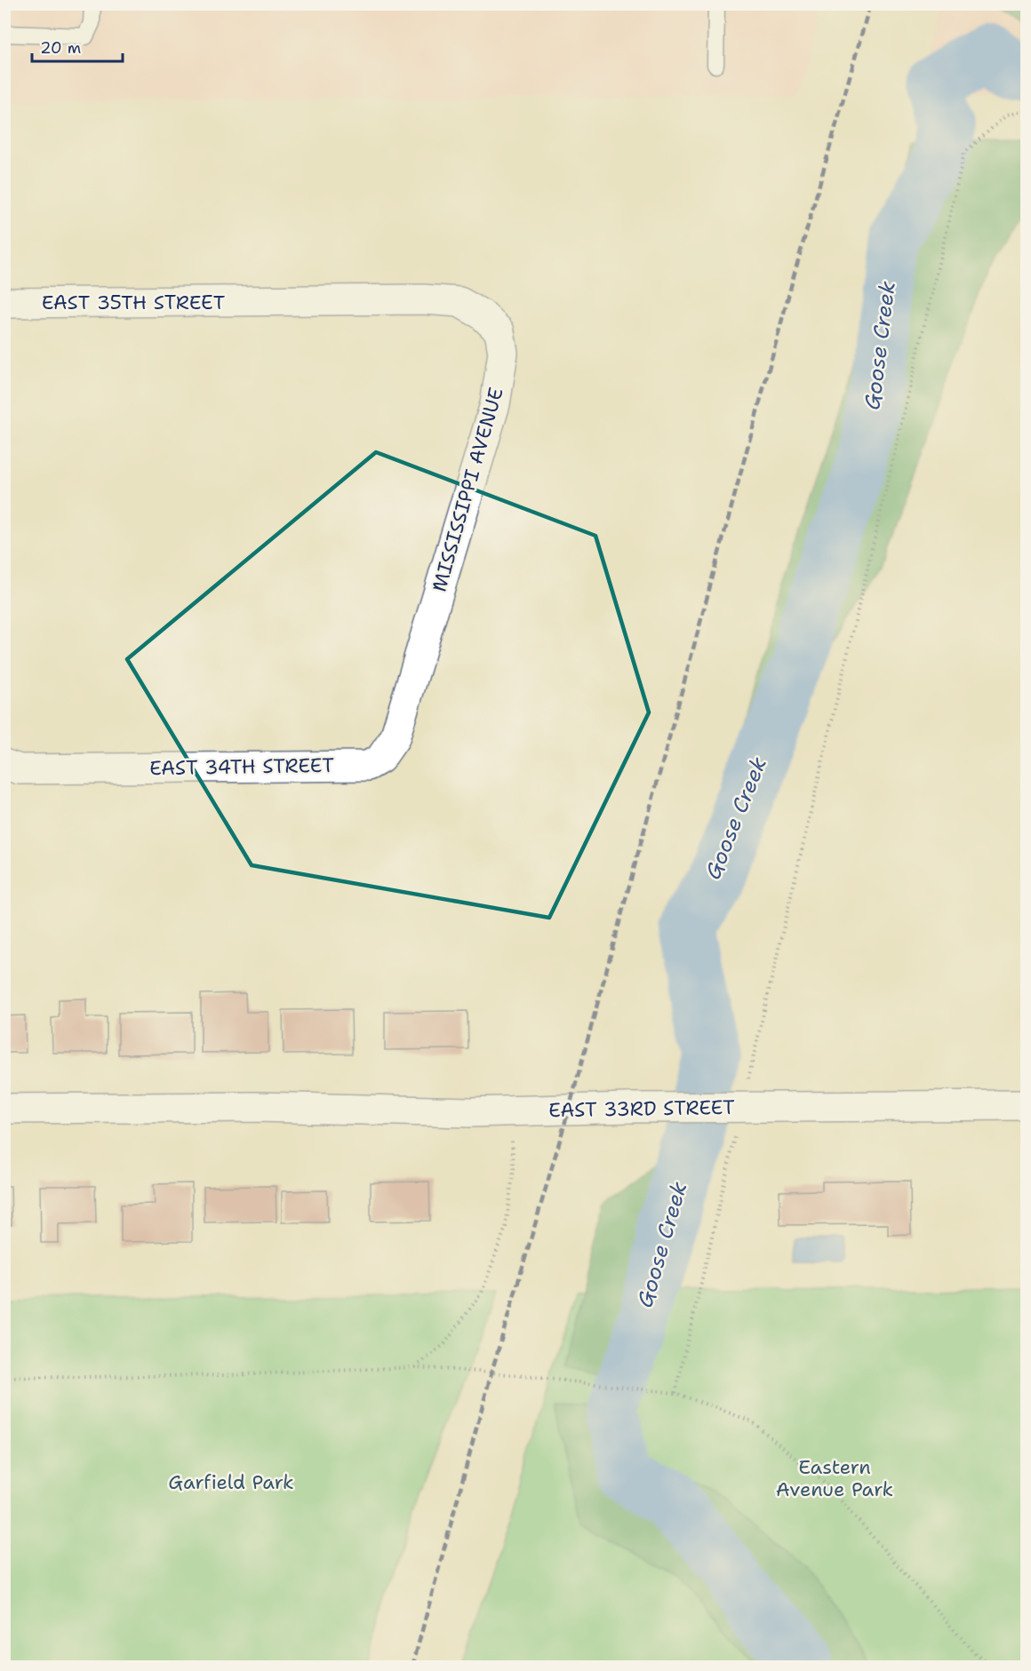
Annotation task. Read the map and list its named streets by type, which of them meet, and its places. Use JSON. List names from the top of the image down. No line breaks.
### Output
{"streets":{"street":["EAST 35TH STREET","MISSISSIPPI AVENUE","EAST 34TH STREET","EAST 33RD STREET"]},"crossings":[["EAST 35TH STREET","MISSISSIPPI AVENUE"],["MISSISSIPPI AVENUE","EAST 34TH STREET"]],"water":["Goose Creek"],"parks":["Eastern Avenue Park","Garfield Park"],"scale_bar":"20 m"}
